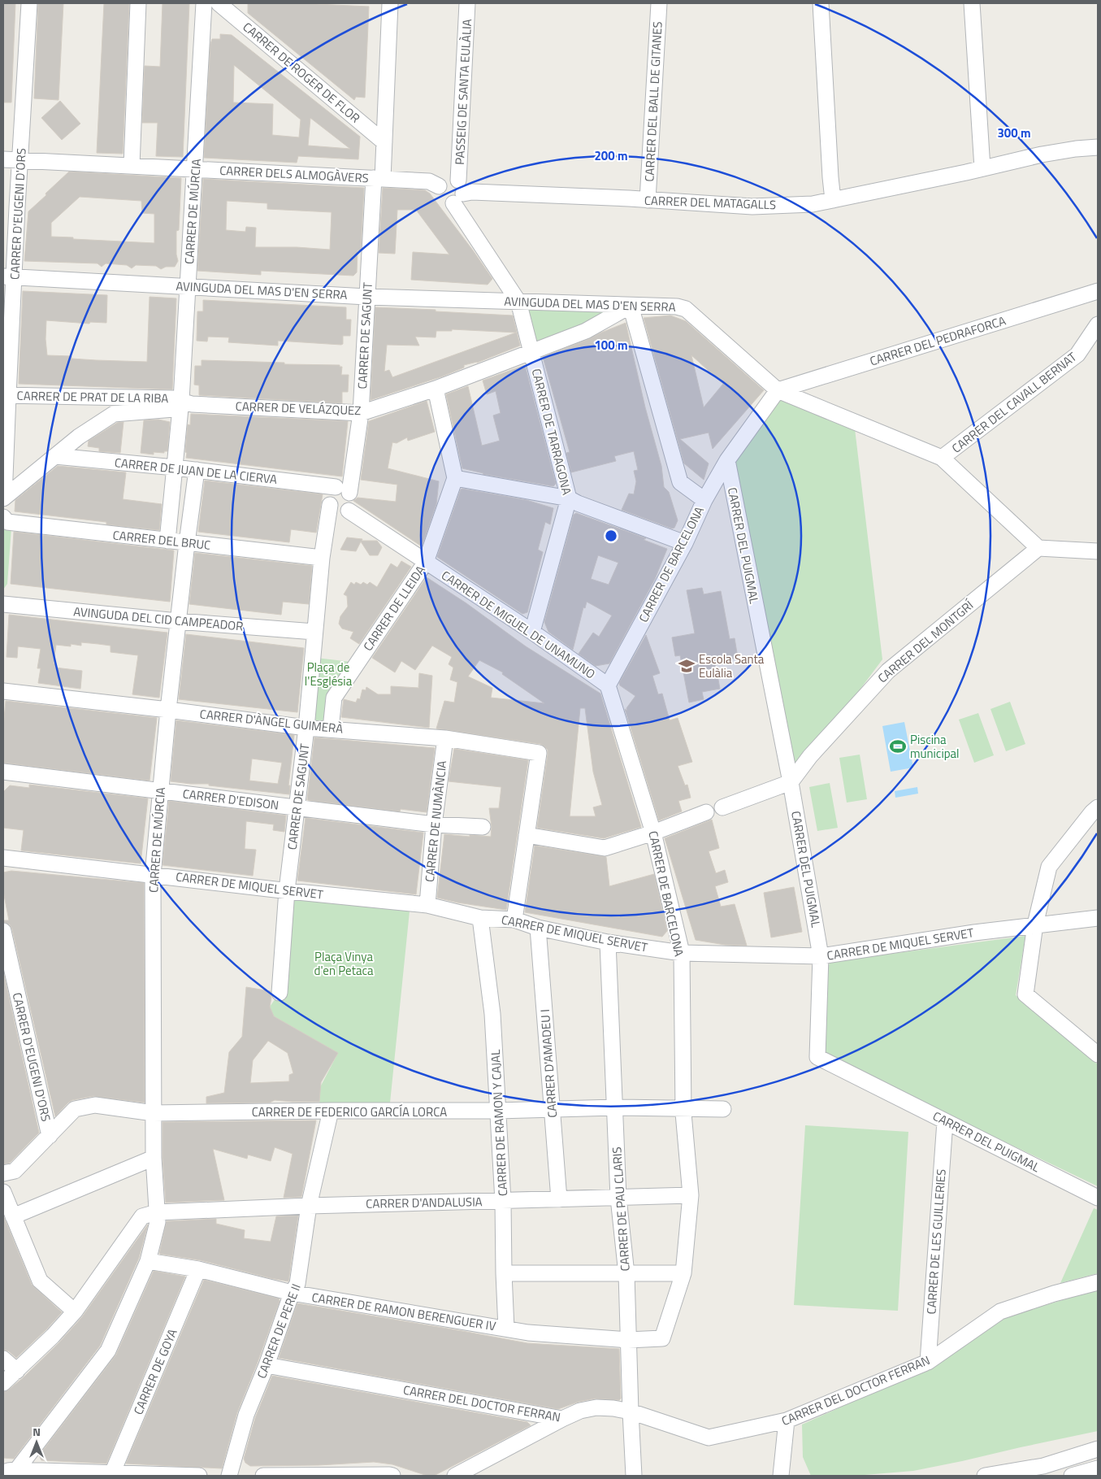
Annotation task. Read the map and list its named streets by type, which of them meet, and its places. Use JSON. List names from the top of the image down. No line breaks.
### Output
{"streets":{"street":["CARRER DE ROGER DE FLOR","PASSEIG DE SANTA EULÀLIA","CARRER DEL BALL DE GITANES","CARRER DELS ALMOGÀVERS","CARRER DEL MATAGALLS","CARRER DE MÚRCIA","CARRER D'EUGENI D'ORS","AVINGUDA DEL MAS D'EN SERRA","CARRER DE SAGUNT","CARRER DEL PEDRAFORCA","CARRER DE PRAT DE LA RIBA","CARRER DEL CAVALL BERNAT","CARRER DE VELÁZQUEZ","CARRER DE TARRAGONA","CARRER DE JUAN DE LA CIERVA","CARRER DEL BRUC","CARRER DEL PUIGMAL","CARRER DE BARCELONA","CARRER DE LLEIDA","AVINGUDA DEL CID CAMPEADOR","CARRER DE MIGUEL DE UNAMUNO","CARRER DEL MONTGRÍ","CARRER D'ÀNGEL GUIMERÀ","CARRER D'EDISON","CARRER DE NUMÀNCIA","CARRER DE MIQUEL SERVET","CARRER D'AMADEU I","CARRER DE FEDERICO GARCÍA LORCA","CARRER DE RAMON Y CAJAL","CARRER D'ANDALUSIA","CARRER DE PAU CLARIS","CARRER DE LES GUILLERIES","CARRER DE RAMON BERENGUER IV","CARRER DE PERE II","CARRER DE GOYA","CARRER DEL DOCTOR FERRAN"]},"crossings":[["PASSEIG DE SANTA EULÀLIA","CARRER DELS ALMOGÀVERS"],["PASSEIG DE SANTA EULÀLIA","CARRER DEL MATAGALLS"],["CARRER DEL BALL DE GITANES","CARRER DEL MATAGALLS"],["CARRER DELS ALMOGÀVERS","CARRER DEL MATAGALLS"],["CARRER DELS ALMOGÀVERS","CARRER DE MÚRCIA"],["CARRER DELS ALMOGÀVERS","CARRER D'EUGENI D'ORS"],["CARRER DELS ALMOGÀVERS","CARRER DE SAGUNT"],["CARRER DE MÚRCIA","AVINGUDA DEL MAS D'EN SERRA"],["CARRER DE MÚRCIA","CARRER DE PRAT DE LA RIBA"],["CARRER DE MÚRCIA","CARRER DE VELÁZQUEZ"],["CARRER DE MÚRCIA","CARRER DE JUAN DE LA CIERVA"],["CARRER DE MÚRCIA","CARRER DEL BRUC"],["CARRER DE MÚRCIA","AVINGUDA DEL CID CAMPEADOR"],["CARRER DE MÚRCIA","CARRER D'ÀNGEL GUIMERÀ"],["CARRER DE MÚRCIA","CARRER D'EDISON"],["CARRER DE MÚRCIA","CARRER DE MIQUEL SERVET"],["CARRER DE MÚRCIA","CARRER DE FEDERICO GARCÍA LORCA"],["CARRER DE MÚRCIA","CARRER D'ANDALUSIA"],["CARRER DE MÚRCIA","CARRER DE RAMON BERENGUER IV"],["CARRER D'EUGENI D'ORS","AVINGUDA DEL MAS D'EN SERRA"],["CARRER D'EUGENI D'ORS","CARRER DE PRAT DE LA RIBA"],["CARRER D'EUGENI D'ORS","CARRER DE FEDERICO GARCÍA LORCA"],["AVINGUDA DEL MAS D'EN SERRA","CARRER DE SAGUNT"],["AVINGUDA DEL MAS D'EN SERRA","CARRER DEL PEDRAFORCA"],["AVINGUDA DEL MAS D'EN SERRA","CARRER DEL CAVALL BERNAT"],["AVINGUDA DEL MAS D'EN SERRA","CARRER DE VELÁZQUEZ"],["AVINGUDA DEL MAS D'EN SERRA","CARRER DE TARRAGONA"],["AVINGUDA DEL MAS D'EN SERRA","CARRER DE BARCELONA"],["AVINGUDA DEL MAS D'EN SERRA","CARRER DEL MONTGRÍ"],["CARRER DE SAGUNT","CARRER DE VELÁZQUEZ"],["CARRER DE SAGUNT","CARRER DE JUAN DE LA CIERVA"],["CARRER DE SAGUNT","CARRER DEL BRUC"],["CARRER DE SAGUNT","AVINGUDA DEL CID CAMPEADOR"],["CARRER DE SAGUNT","CARRER DE MIGUEL DE UNAMUNO"],["CARRER DE SAGUNT","CARRER D'ÀNGEL GUIMERÀ"],["CARRER DE SAGUNT","CARRER D'EDISON"],["CARRER DE SAGUNT","CARRER DE MIQUEL SERVET"],["CARRER DE PRAT DE LA RIBA","CARRER DE VELÁZQUEZ"],["CARRER DE VELÁZQUEZ","CARRER DE TARRAGONA"],["CARRER DE VELÁZQUEZ","CARRER DE BARCELONA"],["CARRER DE TARRAGONA","CARRER DE MIGUEL DE UNAMUNO"],["CARRER DE JUAN DE LA CIERVA","CARRER DE MIGUEL DE UNAMUNO"],["CARRER DEL PUIGMAL","CARRER DE BARCELONA"],["CARRER DEL PUIGMAL","CARRER DEL MONTGRÍ"],["CARRER DEL PUIGMAL","CARRER DE MIQUEL SERVET"],["CARRER DEL PUIGMAL","CARRER DE LES GUILLERIES"],["CARRER DE BARCELONA","CARRER DE MIGUEL DE UNAMUNO"],["CARRER DE BARCELONA","CARRER DE MIQUEL SERVET"],["CARRER DE BARCELONA","CARRER DE FEDERICO GARCÍA LORCA"],["CARRER DE BARCELONA","CARRER D'ANDALUSIA"],["CARRER DE BARCELONA","CARRER DE RAMON BERENGUER IV"],["CARRER DE LLEIDA","CARRER DE MIGUEL DE UNAMUNO"],["CARRER DE LLEIDA","CARRER D'ÀNGEL GUIMERÀ"],["CARRER D'ÀNGEL GUIMERÀ","CARRER DE NUMÀNCIA"],["CARRER D'EDISON","CARRER DE NUMÀNCIA"],["CARRER DE NUMÀNCIA","CARRER DE MIQUEL SERVET"],["CARRER DE MIQUEL SERVET","CARRER D'AMADEU I"],["CARRER DE MIQUEL SERVET","CARRER DE RAMON Y CAJAL"],["CARRER DE MIQUEL SERVET","CARRER DE PAU CLARIS"],["CARRER D'AMADEU I","CARRER DE FEDERICO GARCÍA LORCA"],["CARRER D'AMADEU I","CARRER D'ANDALUSIA"],["CARRER DE FEDERICO GARCÍA LORCA","CARRER DE RAMON Y CAJAL"],["CARRER DE FEDERICO GARCÍA LORCA","CARRER DE PAU CLARIS"],["CARRER DE FEDERICO GARCÍA LORCA","CARRER DE PERE II"],["CARRER DE RAMON Y CAJAL","CARRER D'ANDALUSIA"],["CARRER DE RAMON Y CAJAL","CARRER DE RAMON BERENGUER IV"],["CARRER D'ANDALUSIA","CARRER DE PAU CLARIS"],["CARRER D'ANDALUSIA","CARRER DE PERE II"],["CARRER DE PAU CLARIS","CARRER DE RAMON BERENGUER IV"],["CARRER DE PAU CLARIS","CARRER DEL DOCTOR FERRAN"],["CARRER DE LES GUILLERIES","CARRER DEL DOCTOR FERRAN"],["CARRER DE RAMON BERENGUER IV","CARRER DE PERE II"],["CARRER DE RAMON BERENGUER IV","CARRER DE GOYA"],["CARRER DE PERE II","CARRER DEL DOCTOR FERRAN"]],"parks":["Plaça de l'Església","Plaça Vinya d'en Petaca"],"places":{"school or university":["Escola Santa Eulàlia"],"sports":["Piscina municipal"]},"north":"top","rings":["300 m","200 m","100 m"]}
